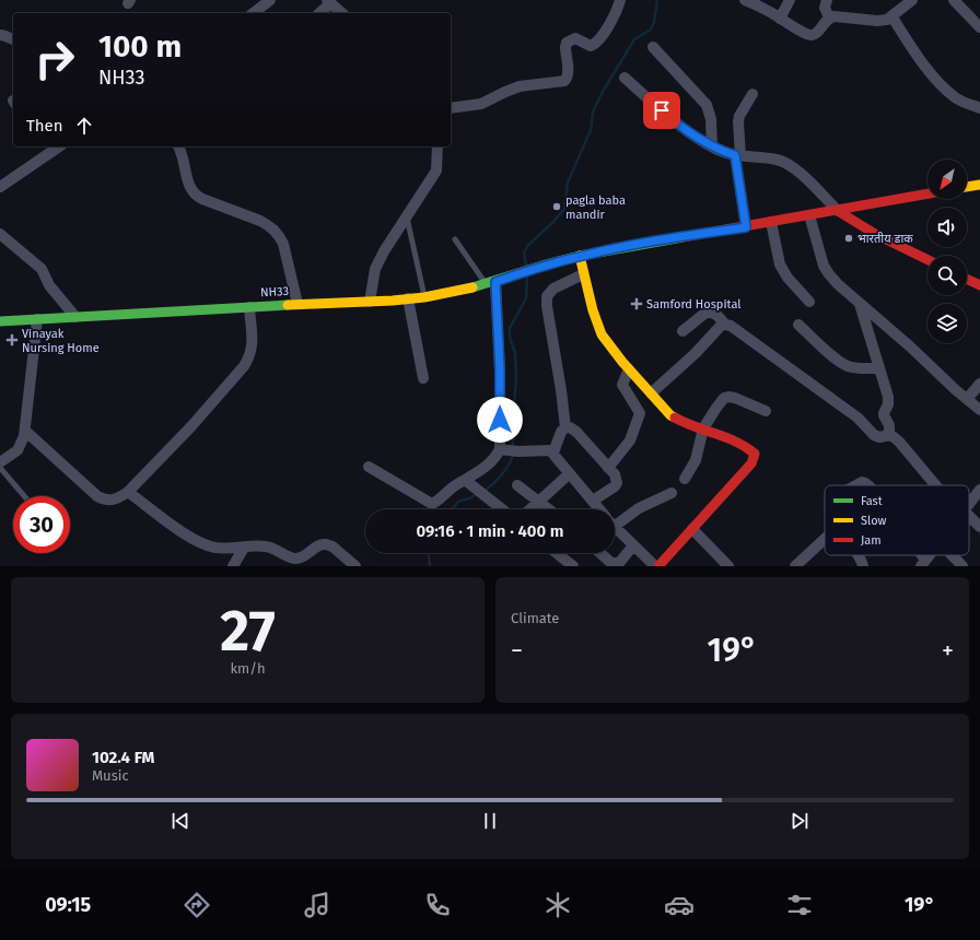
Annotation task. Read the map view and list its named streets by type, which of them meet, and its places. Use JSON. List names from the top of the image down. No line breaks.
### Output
{"streets":{"main road":["NH33"]},"places":{"other":["pagla baba mandir","भारतीय डाक"],"health":["Samford Hospital","Vinayak Nursing Home"]},"legend":["Fast","Slow","Jam"],"north":"bottom left","page":{"turn":["100 m","NH33"],"then":"Then","limit":"30","trip":"09:16 · 1 min · 400 m","tile":[["27","km/h"],"Climate"],"heat":["−","19°","+"],"song":["102.4 FM","Music"],"tabs":["09:15","19°"]}}
